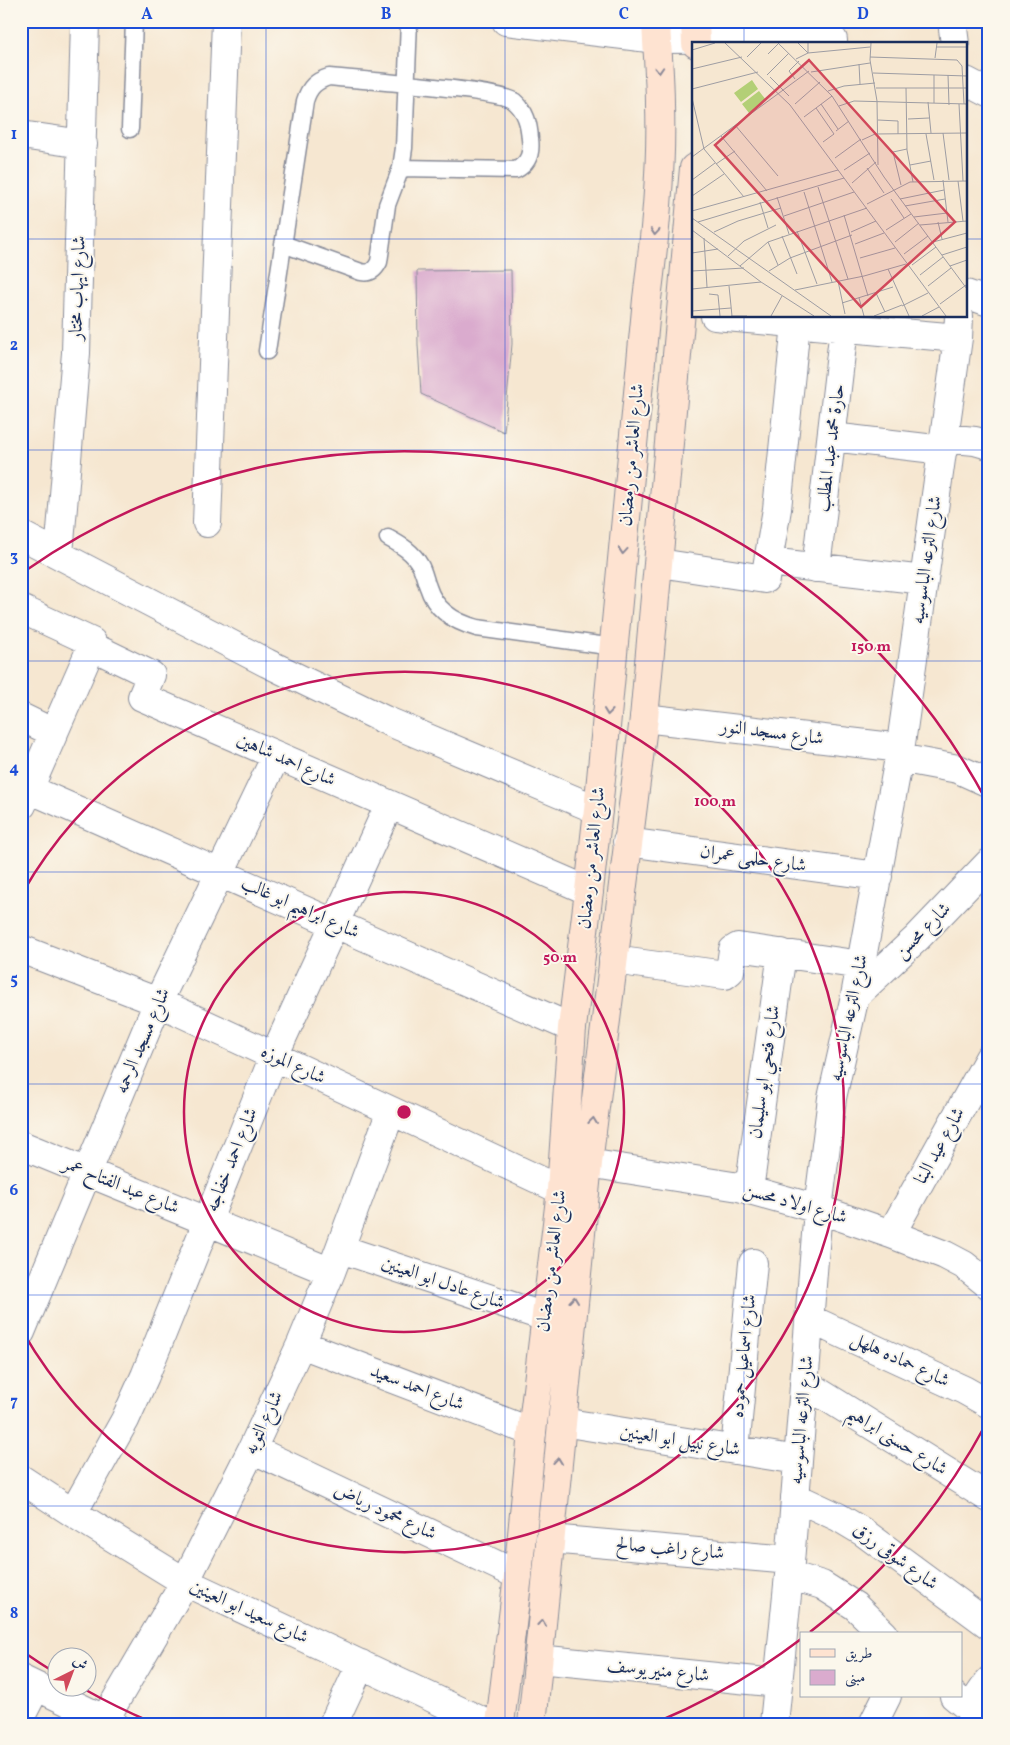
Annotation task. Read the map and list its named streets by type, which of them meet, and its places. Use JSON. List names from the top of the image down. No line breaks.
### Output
{"streets":{"main road":["شارع العاشر من رمضان"],"street":["شارع ايهاب مختار","حارة محمد عبد المطلب","شارع الترعه الباسوسيه","شارع مسجد النور","شارع احمد شاهين","شارع حلمى عمران","شارع ابراهيم ابو غالب","شارع محسن","شارع مسجد الرحمه","شارع الموزه","شارع فتحي ابو سليمان","شارع عيد البنا","شارع احمد خفاجه","شارع عبد الفتاح عمر","شارع اولاد محسن","شارع عادل ابو العينين","شارع اسماعيل حموده","شارع حماده هلهل","شارع احمد سعيد","شارع التوبه","شارع نبيل ابو العينين","شارع حسنى ابراهيم","شارع محمود رياض","شارع راغب صالح","شارع شوقى رزق","شارع سعيد ابو العينين","شارع منير يوسف"]},"crossings":[["شارع العاشر من رمضان","شارع مسجد النور"],["شارع العاشر من رمضان","شارع احمد شاهين"],["شارع العاشر من رمضان","شارع حلمى عمران"],["شارع العاشر من رمضان","شارع ابراهيم ابو غالب"],["شارع العاشر من رمضان","شارع الموزه"],["شارع العاشر من رمضان","شارع اولاد محسن"],["شارع العاشر من رمضان","شارع عادل ابو العينين"],["شارع العاشر من رمضان","شارع احمد سعيد"],["شارع العاشر من رمضان","شارع نبيل ابو العينين"],["شارع العاشر من رمضان","شارع محمود رياض"],["شارع العاشر من رمضان","شارع راغب صالح"],["شارع العاشر من رمضان","شارع منير يوسف"],["شارع الترعه الباسوسيه","شارع مسجد النور"],["شارع الترعه الباسوسيه","شارع حلمى عمران"],["شارع الترعه الباسوسيه","شارع محسن"],["شارع الترعه الباسوسيه","شارع اولاد محسن"],["شارع الترعه الباسوسيه","شارع حماده هلهل"],["شارع الترعه الباسوسيه","شارع نبيل ابو العينين"],["شارع الترعه الباسوسيه","شارع حسنى ابراهيم"],["شارع الترعه الباسوسيه","شارع راغب صالح"],["شارع الترعه الباسوسيه","شارع شوقى رزق"],["شارع الترعه الباسوسيه","شارع منير يوسف"],["شارع احمد شاهين","شارع مسجد الرحمه"],["شارع احمد شاهين","شارع احمد خفاجه"],["شارع ابراهيم ابو غالب","شارع مسجد الرحمه"],["شارع ابراهيم ابو غالب","شارع احمد خفاجه"],["شارع مسجد الرحمه","شارع الموزه"],["شارع مسجد الرحمه","شارع عبد الفتاح عمر"],["شارع الموزه","شارع احمد خفاجه"],["شارع الموزه","شارع التوبه"],["شارع فتحي ابو سليمان","شارع اولاد محسن"],["شارع عيد البنا","شارع اولاد محسن"],["شارع احمد خفاجه","شارع عبد الفتاح عمر"],["شارع احمد خفاجه","شارع سعيد ابو العينين"],["شارع عبد الفتاح عمر","شارع عادل ابو العينين"],["شارع عبد الفتاح عمر","شارع التوبه"],["شارع عادل ابو العينين","شارع التوبه"],["شارع اسماعيل حموده","شارع نبيل ابو العينين"],["شارع احمد سعيد","شارع التوبه"],["شارع التوبه","شارع محمود رياض"],["شارع التوبه","شارع سعيد ابو العينين"]],"legend":["طريق","مبنى"],"north":"top right","grid":{"columns":["A","B","C","D"],"rows":["1","2","3","4","5","6","7","8"]},"rings":["150 m","100 m","50 m"]}
